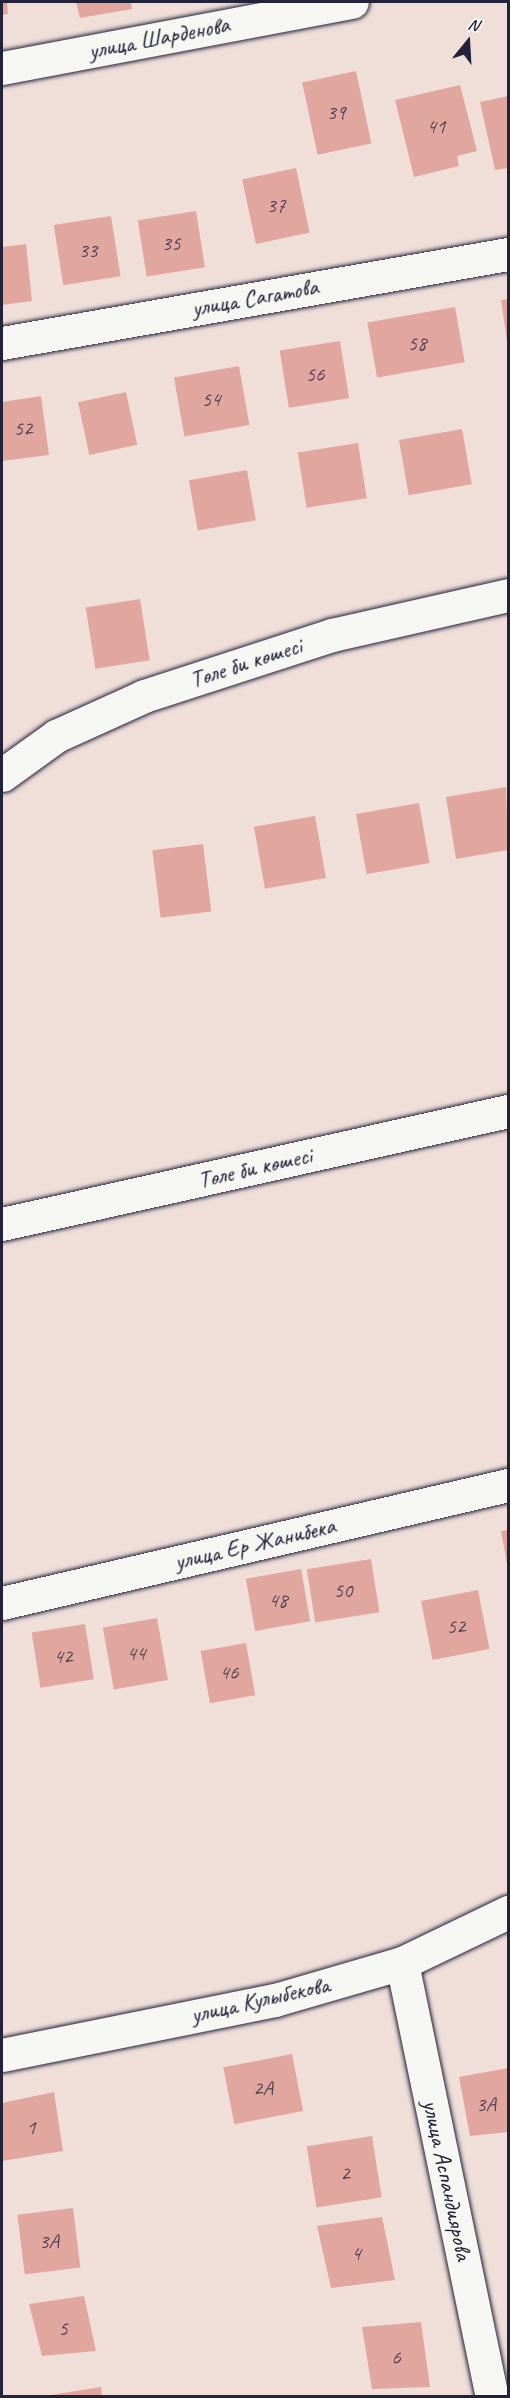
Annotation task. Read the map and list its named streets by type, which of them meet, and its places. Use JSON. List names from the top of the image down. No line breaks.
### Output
{"streets":{"street":["улица Шарденова","улица Сагатова","Төле би көшесі","улица Ер Жанибека","улица Кулыбекова","улица Аспандиярова"]},"crossings":[["улица Кулыбекова","улица Аспандиярова"]],"house_numbers":["39","41","37","35","33","58","56","54","52","50","48","52","44","42","46","2А","3А","1","2","3А","4","5","6"],"north":"top"}
